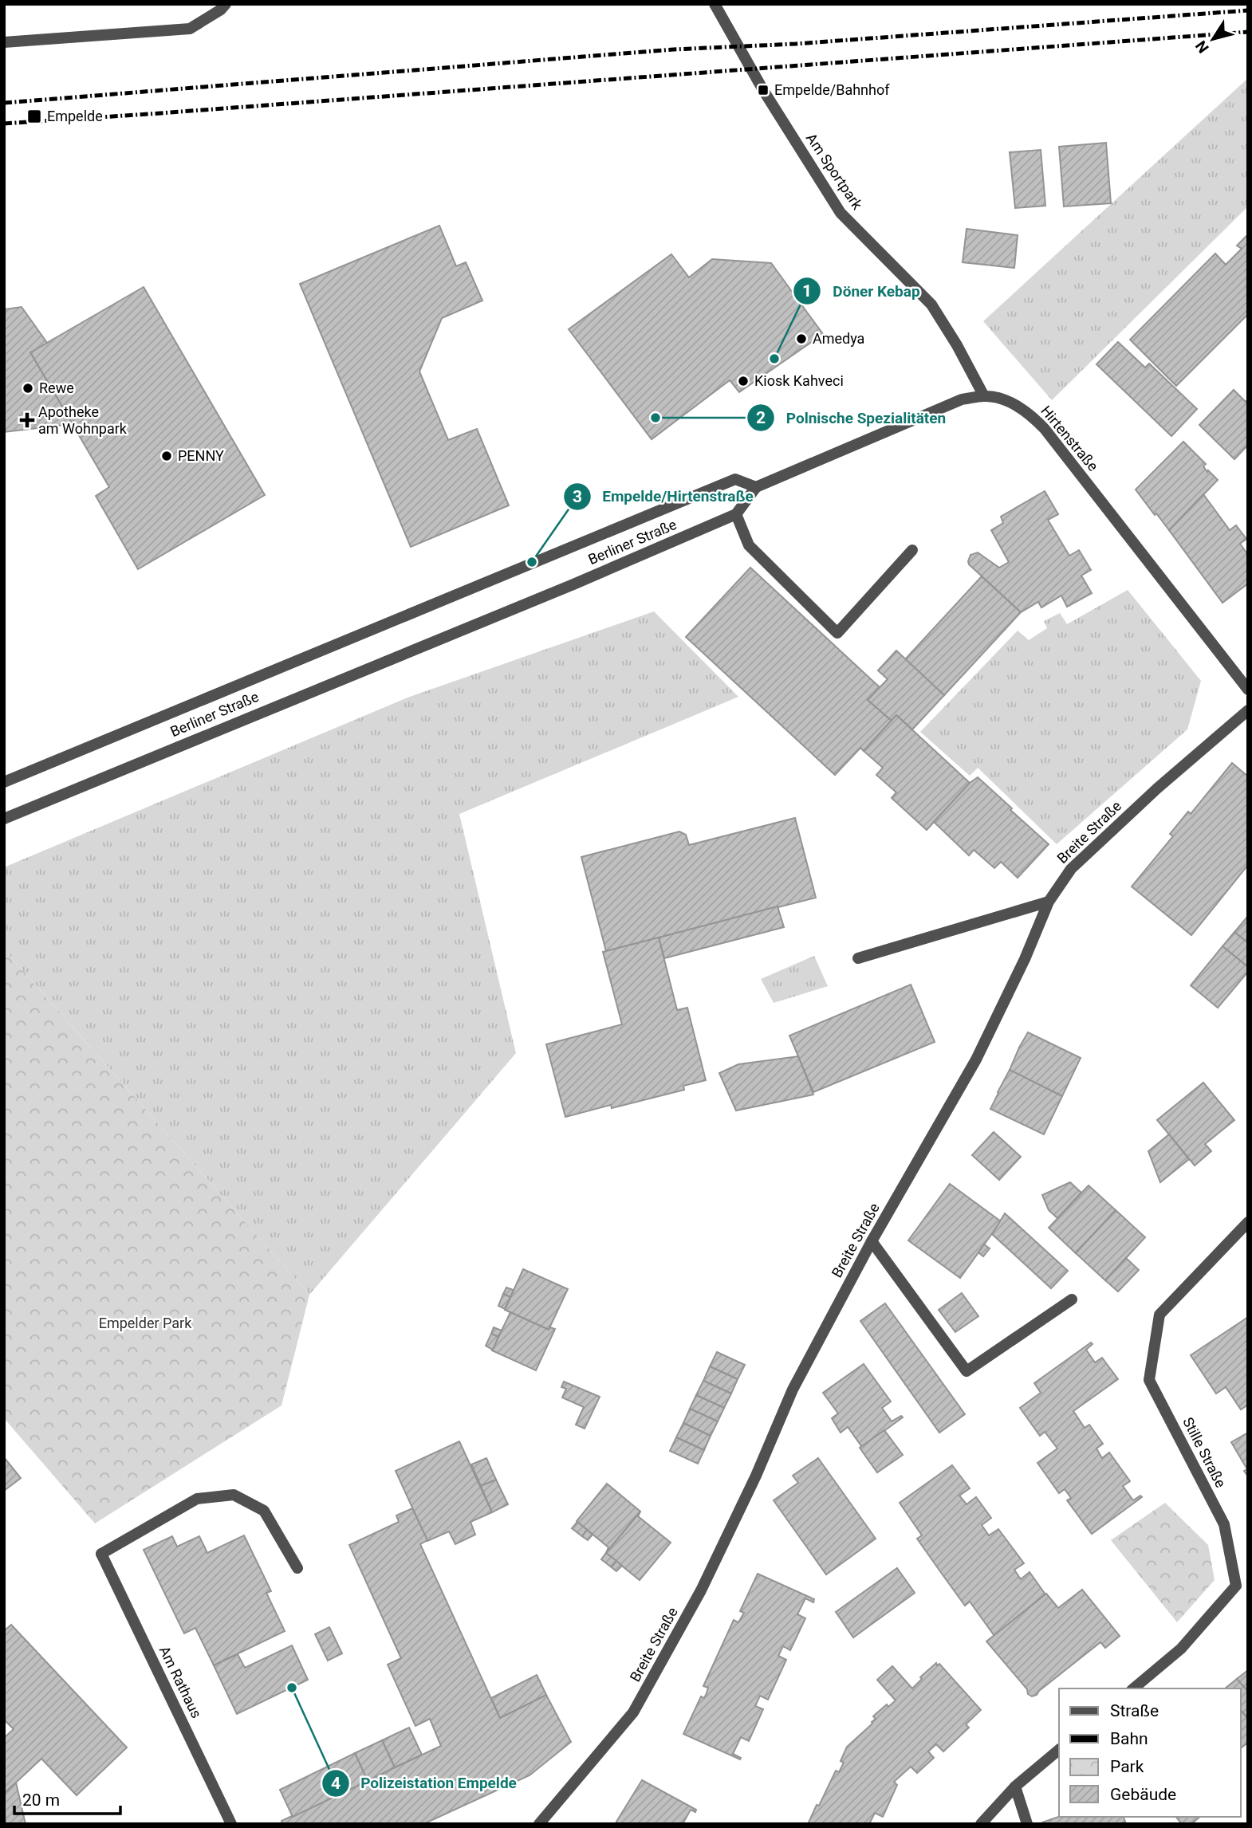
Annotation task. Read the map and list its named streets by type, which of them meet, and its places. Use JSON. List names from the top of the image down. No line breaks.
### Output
{"streets":{"street":["Am Sportpark","Hirtenstraße","Berliner Straße","Breite Straße","Stille Straße","Am Rathaus"]},"crossings":[["Am Sportpark","Hirtenstraße"],["Hirtenstraße","Berliner Straße"]],"parks":["Empelder Park"],"places":{"transit":["Empelde/Bahnhof","Empelde"],"other":["Amedya","Döner Kebap","Kiosk Kahveci","Rewe","Polnische Spezialitäten","PENNY","Empelde/Hirtenstraße","Polizeistation Empelde"],"health":["Apotheke am Wohnpark"]},"legend":["Straße","Bahn","Park","Gebäude"],"scale_bar":"20 m","north":"bottom left"}
